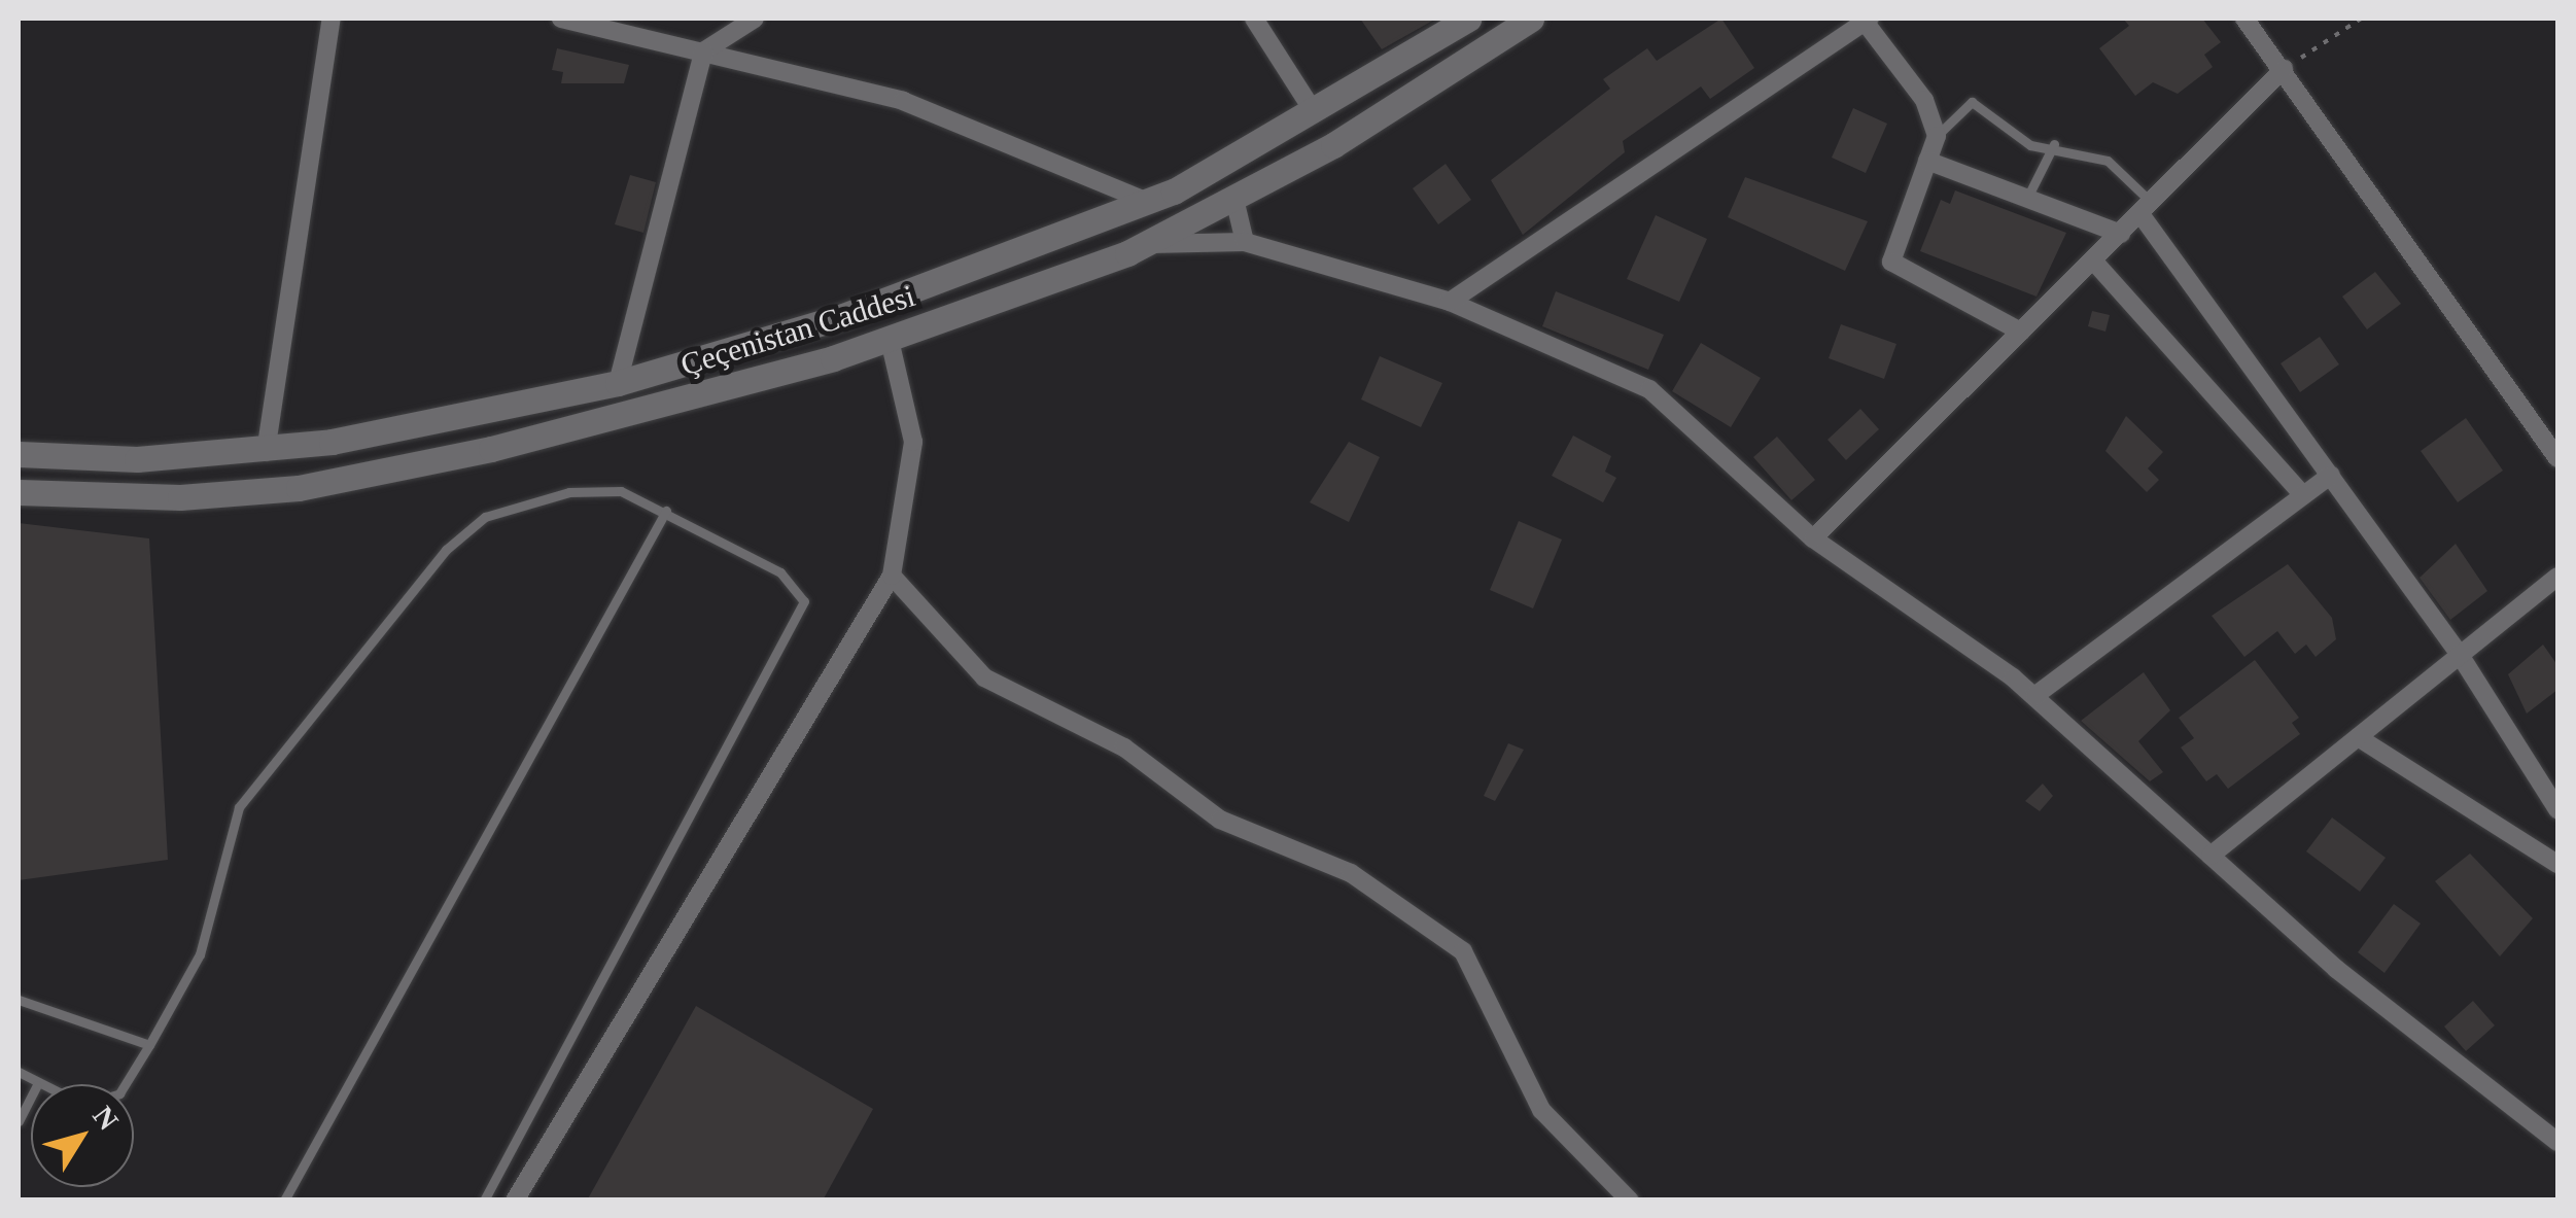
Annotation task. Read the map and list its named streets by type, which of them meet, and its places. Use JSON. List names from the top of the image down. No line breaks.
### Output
{"streets":{"main road":["Çeçenistan Caddesi"]},"north":"top right"}
